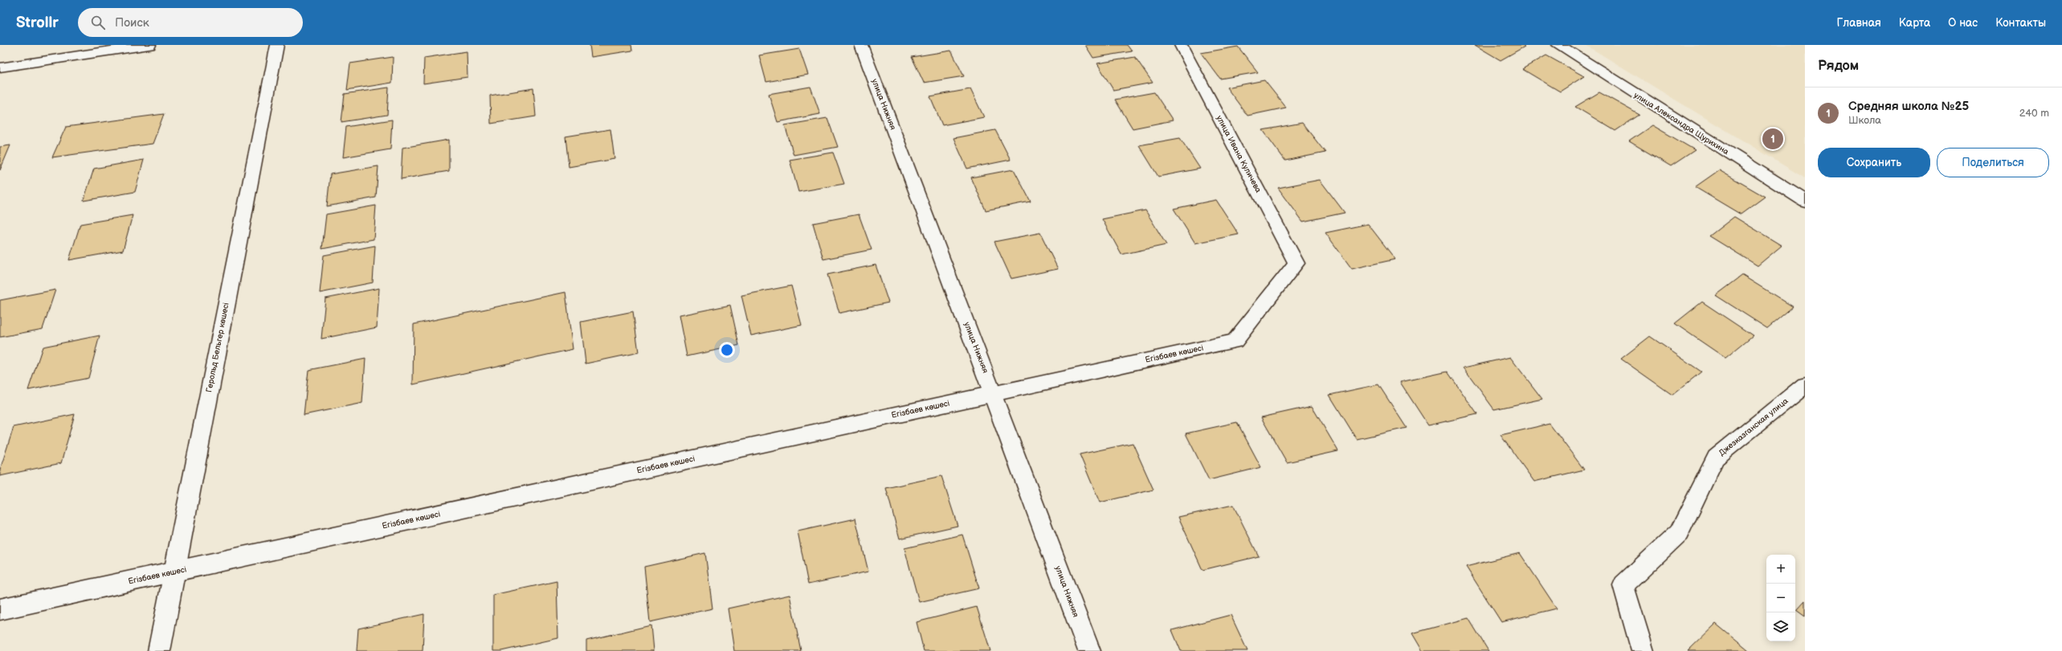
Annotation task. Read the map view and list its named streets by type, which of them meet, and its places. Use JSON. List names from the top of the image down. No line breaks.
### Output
{"streets":{"street":["улица Нижняя","улица Александра Щурихина","улица Ивана Куличева","Герольд Бельгер көшесі","Егізбаев көшесі","Джезказганская улица"]},"crossings":[["улица Нижняя","Егізбаев көшесі"],["улица Ивана Куличева","Егізбаев көшесі"],["Герольд Бельгер көшесі","Егізбаев көшесі"]],"page":{"header":"Strollr","search":"Поиск","nav":["Главная","Карта","О нас","Контакты"],"heading":"Рядом","list":[{"mark":"1","name":"Средняя школа №25","note":"Школа","value":"240 m"}],"pins":"1","buttons":["Сохранить","Поделиться"],"map_buttons":["+","−"]}}
